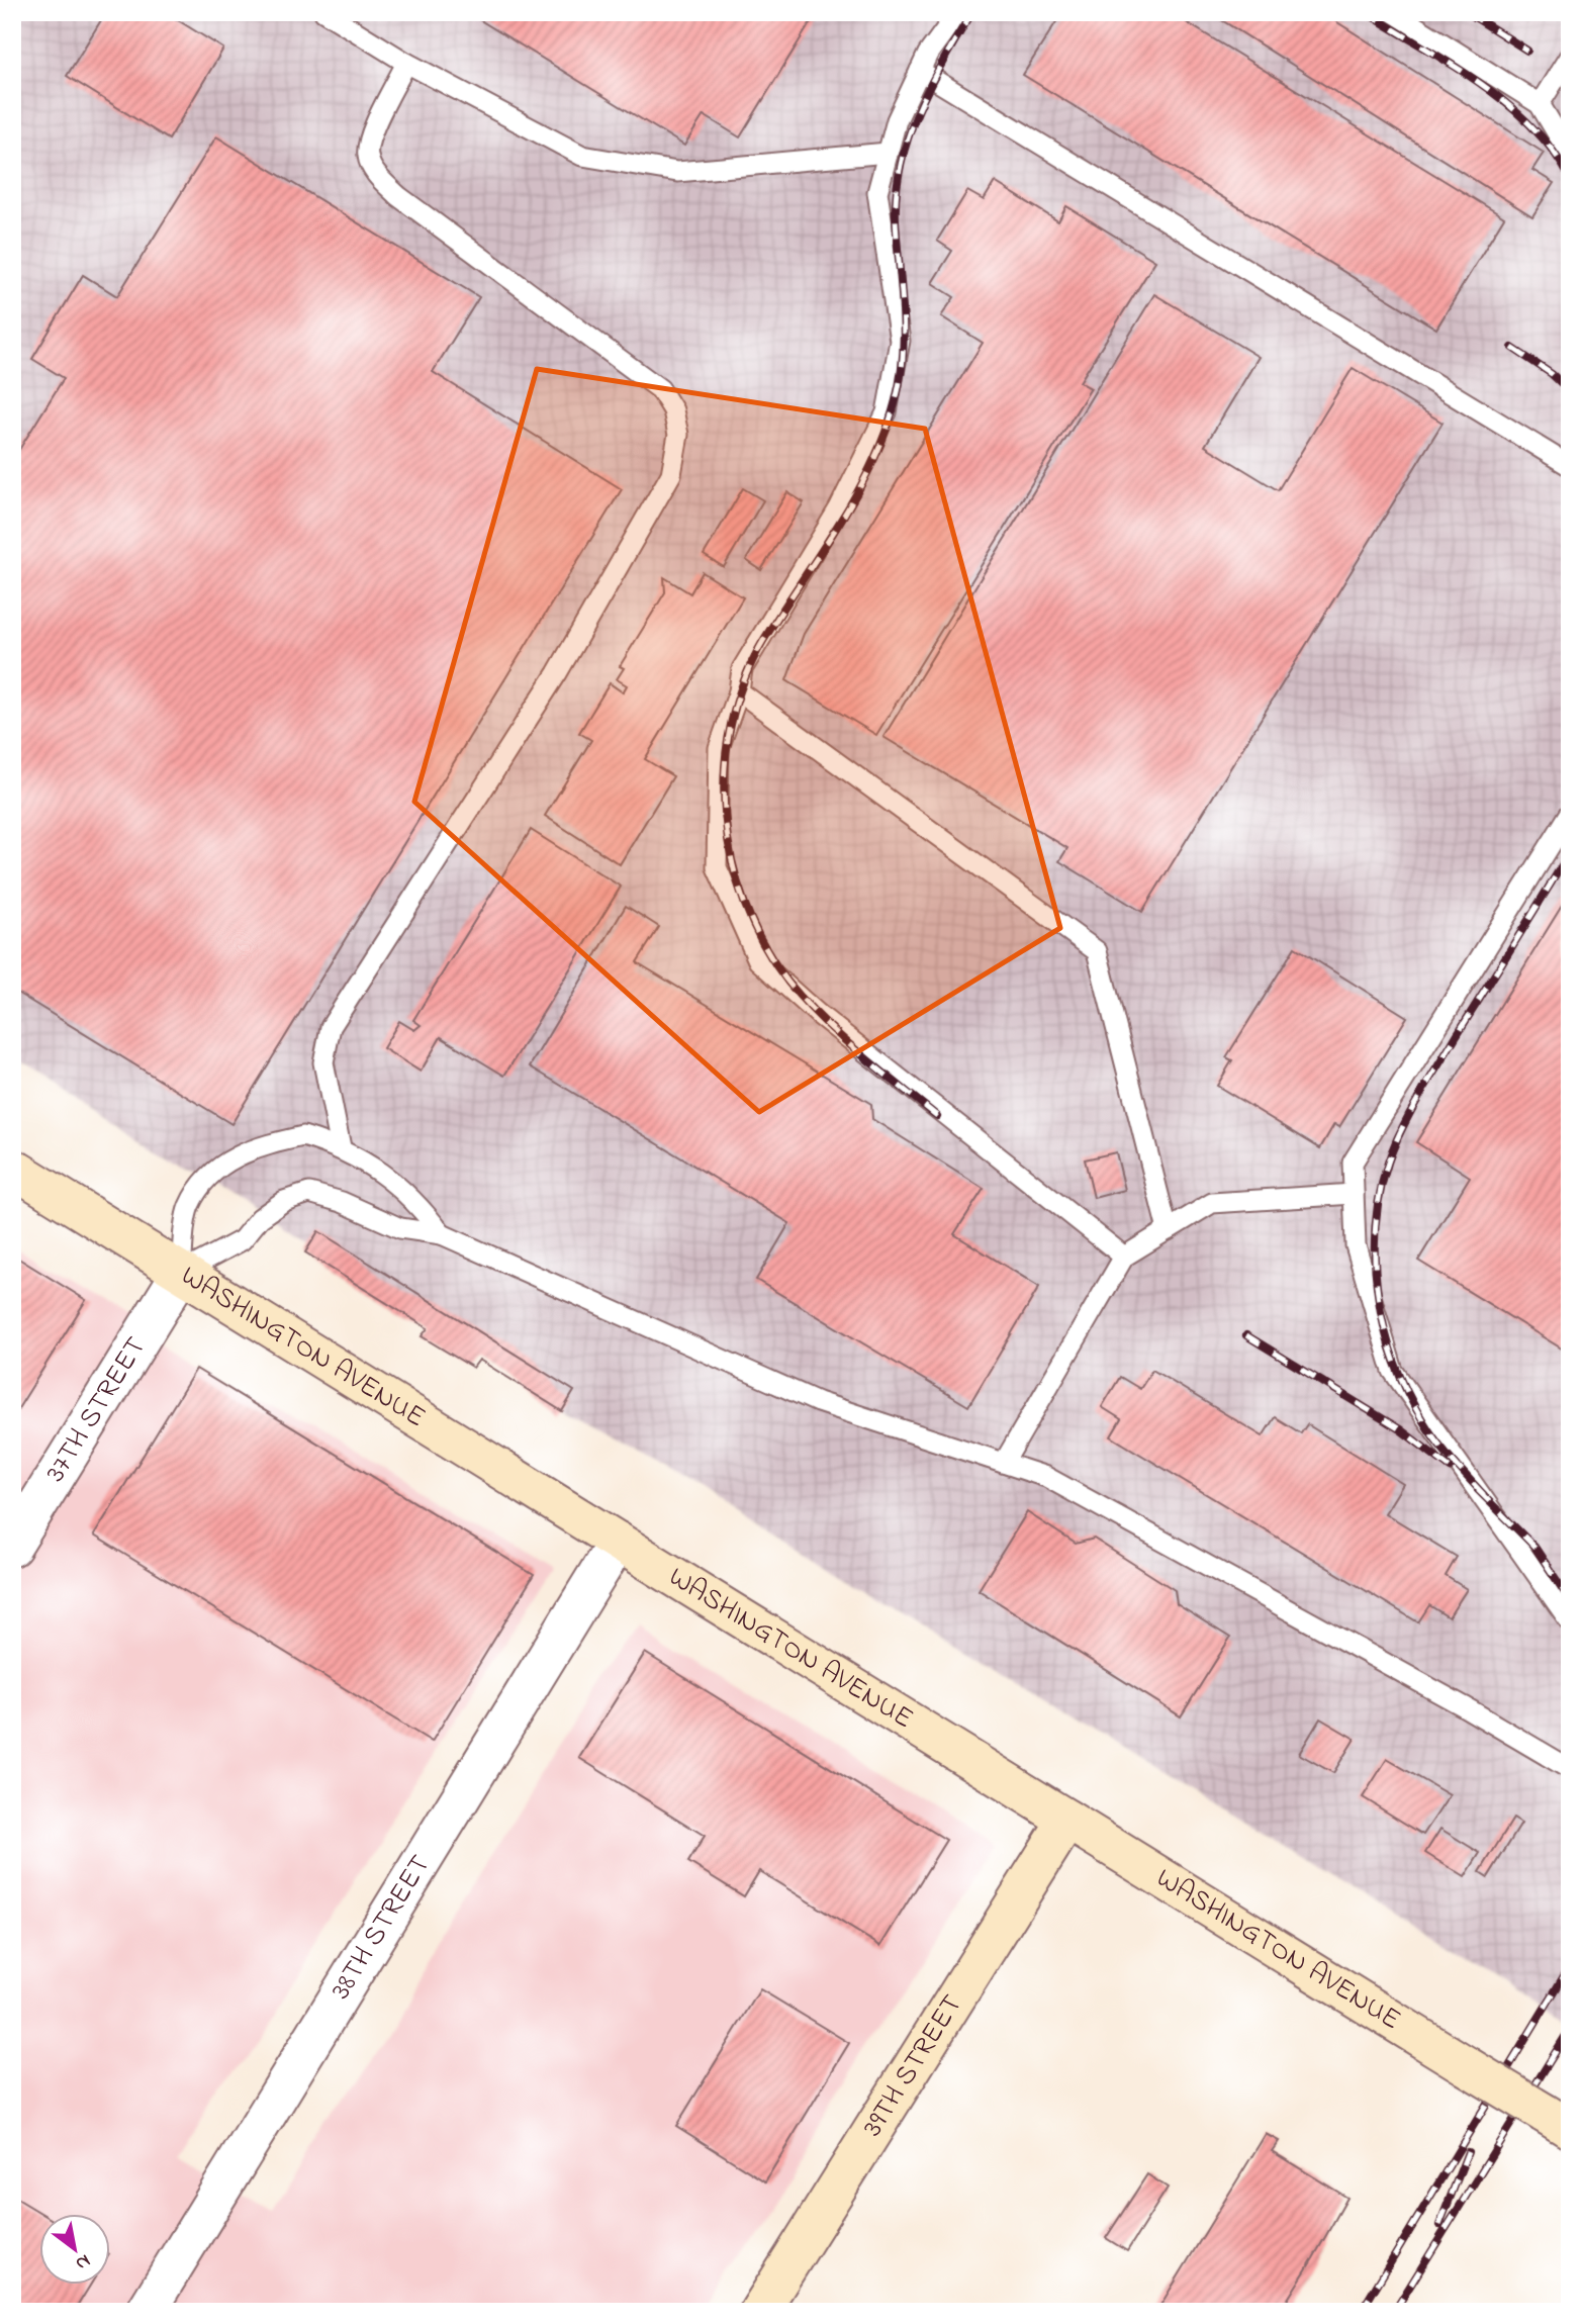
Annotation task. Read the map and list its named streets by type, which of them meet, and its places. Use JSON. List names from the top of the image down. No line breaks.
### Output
{"streets":{"street":["WASHINGTON AVENUE","37TH STREET","38TH STREET","39TH STREET"]},"crossings":[["WASHINGTON AVENUE","37TH STREET"],["WASHINGTON AVENUE","38TH STREET"],["WASHINGTON AVENUE","39TH STREET"]],"north":"bottom right"}
